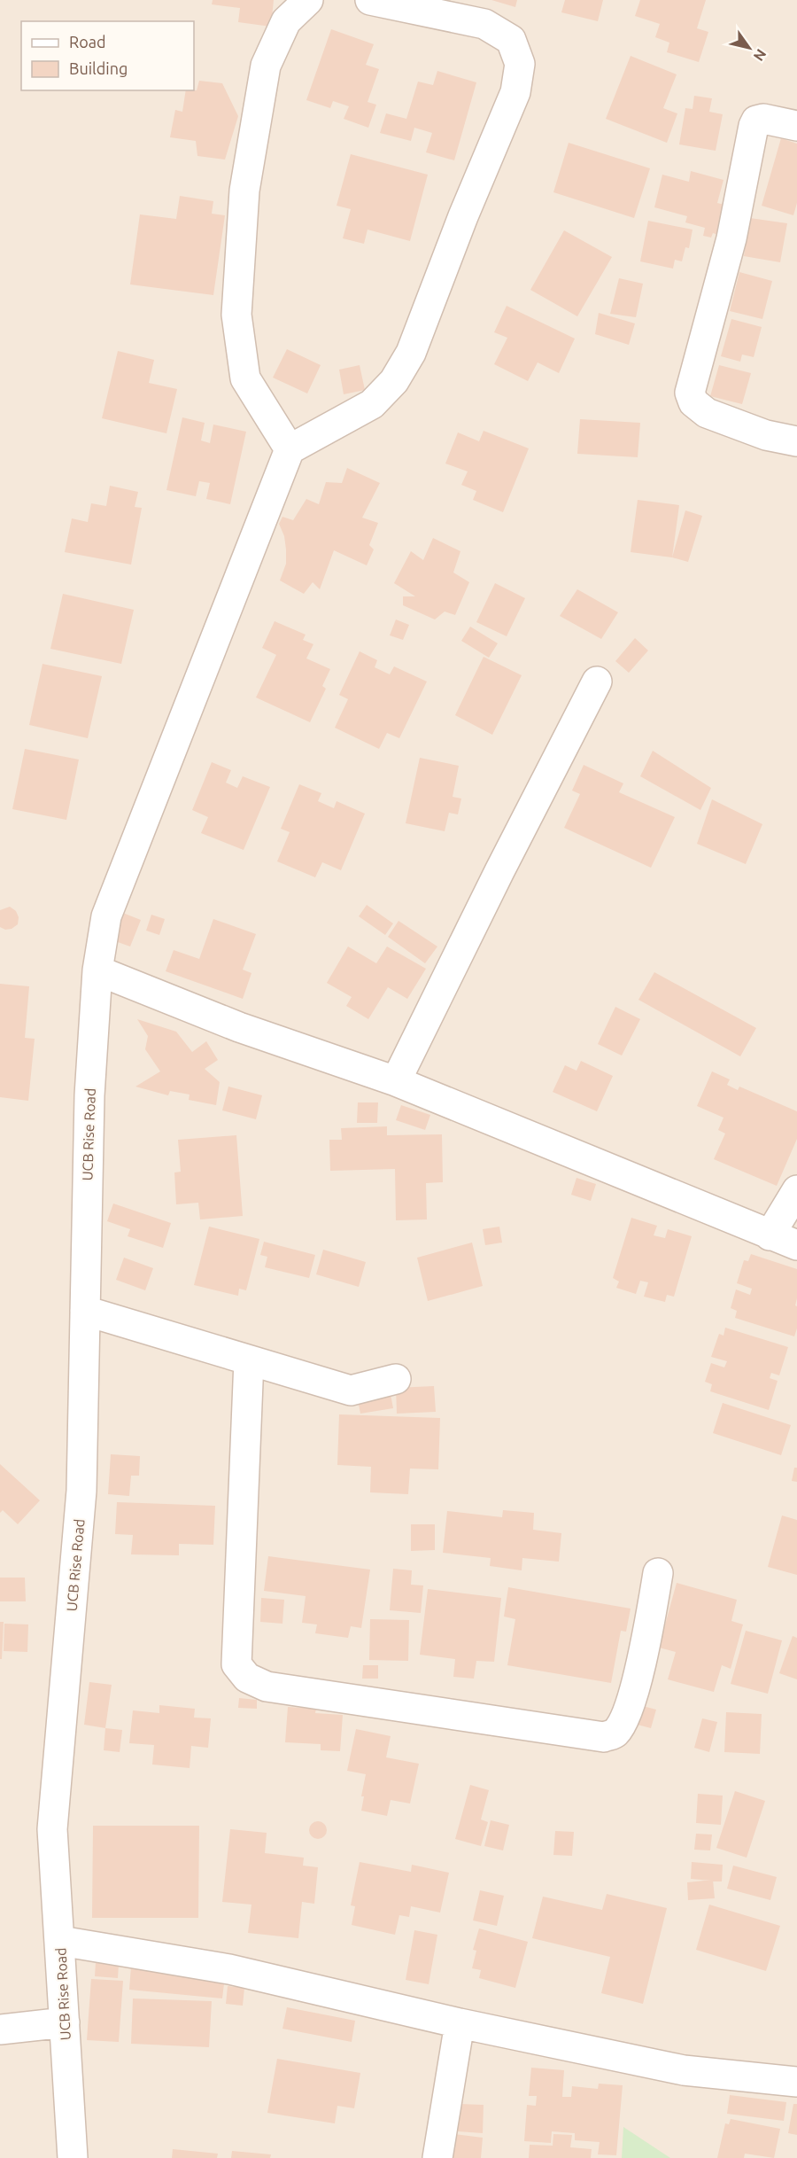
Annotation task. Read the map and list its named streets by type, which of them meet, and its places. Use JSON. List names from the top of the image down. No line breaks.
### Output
{"streets":{"street":["UCB Rise Road"]},"legend":["Road","Building"],"north":"bottom right"}
